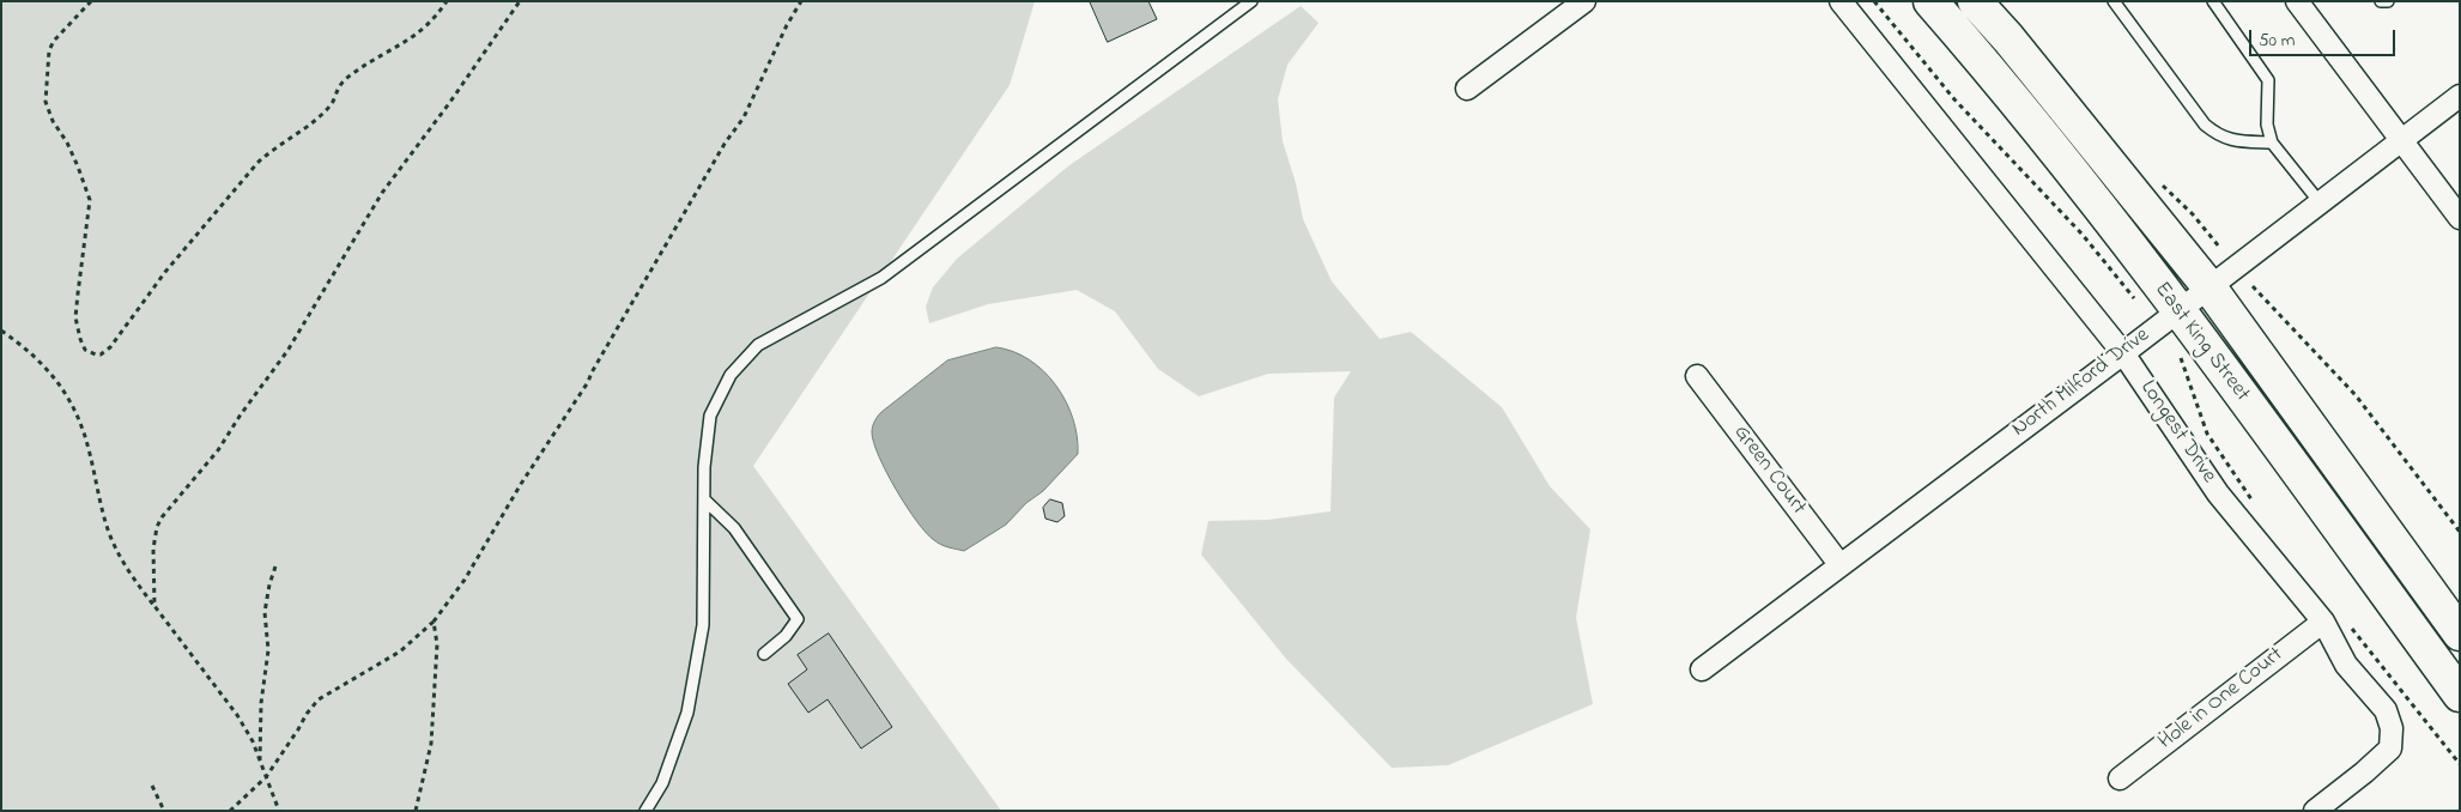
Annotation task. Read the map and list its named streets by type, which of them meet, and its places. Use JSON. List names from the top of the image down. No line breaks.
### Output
{"streets":{"main road":["East King Street"],"street":["North Milford Drive","Longest Drive","Green Court","Hole in One Court"]},"crossings":[["East King Street","North Milford Drive"],["North Milford Drive","Longest Drive"],["North Milford Drive","Green Court"],["Longest Drive","Hole in One Court"]],"scale_bar":"50 m"}
